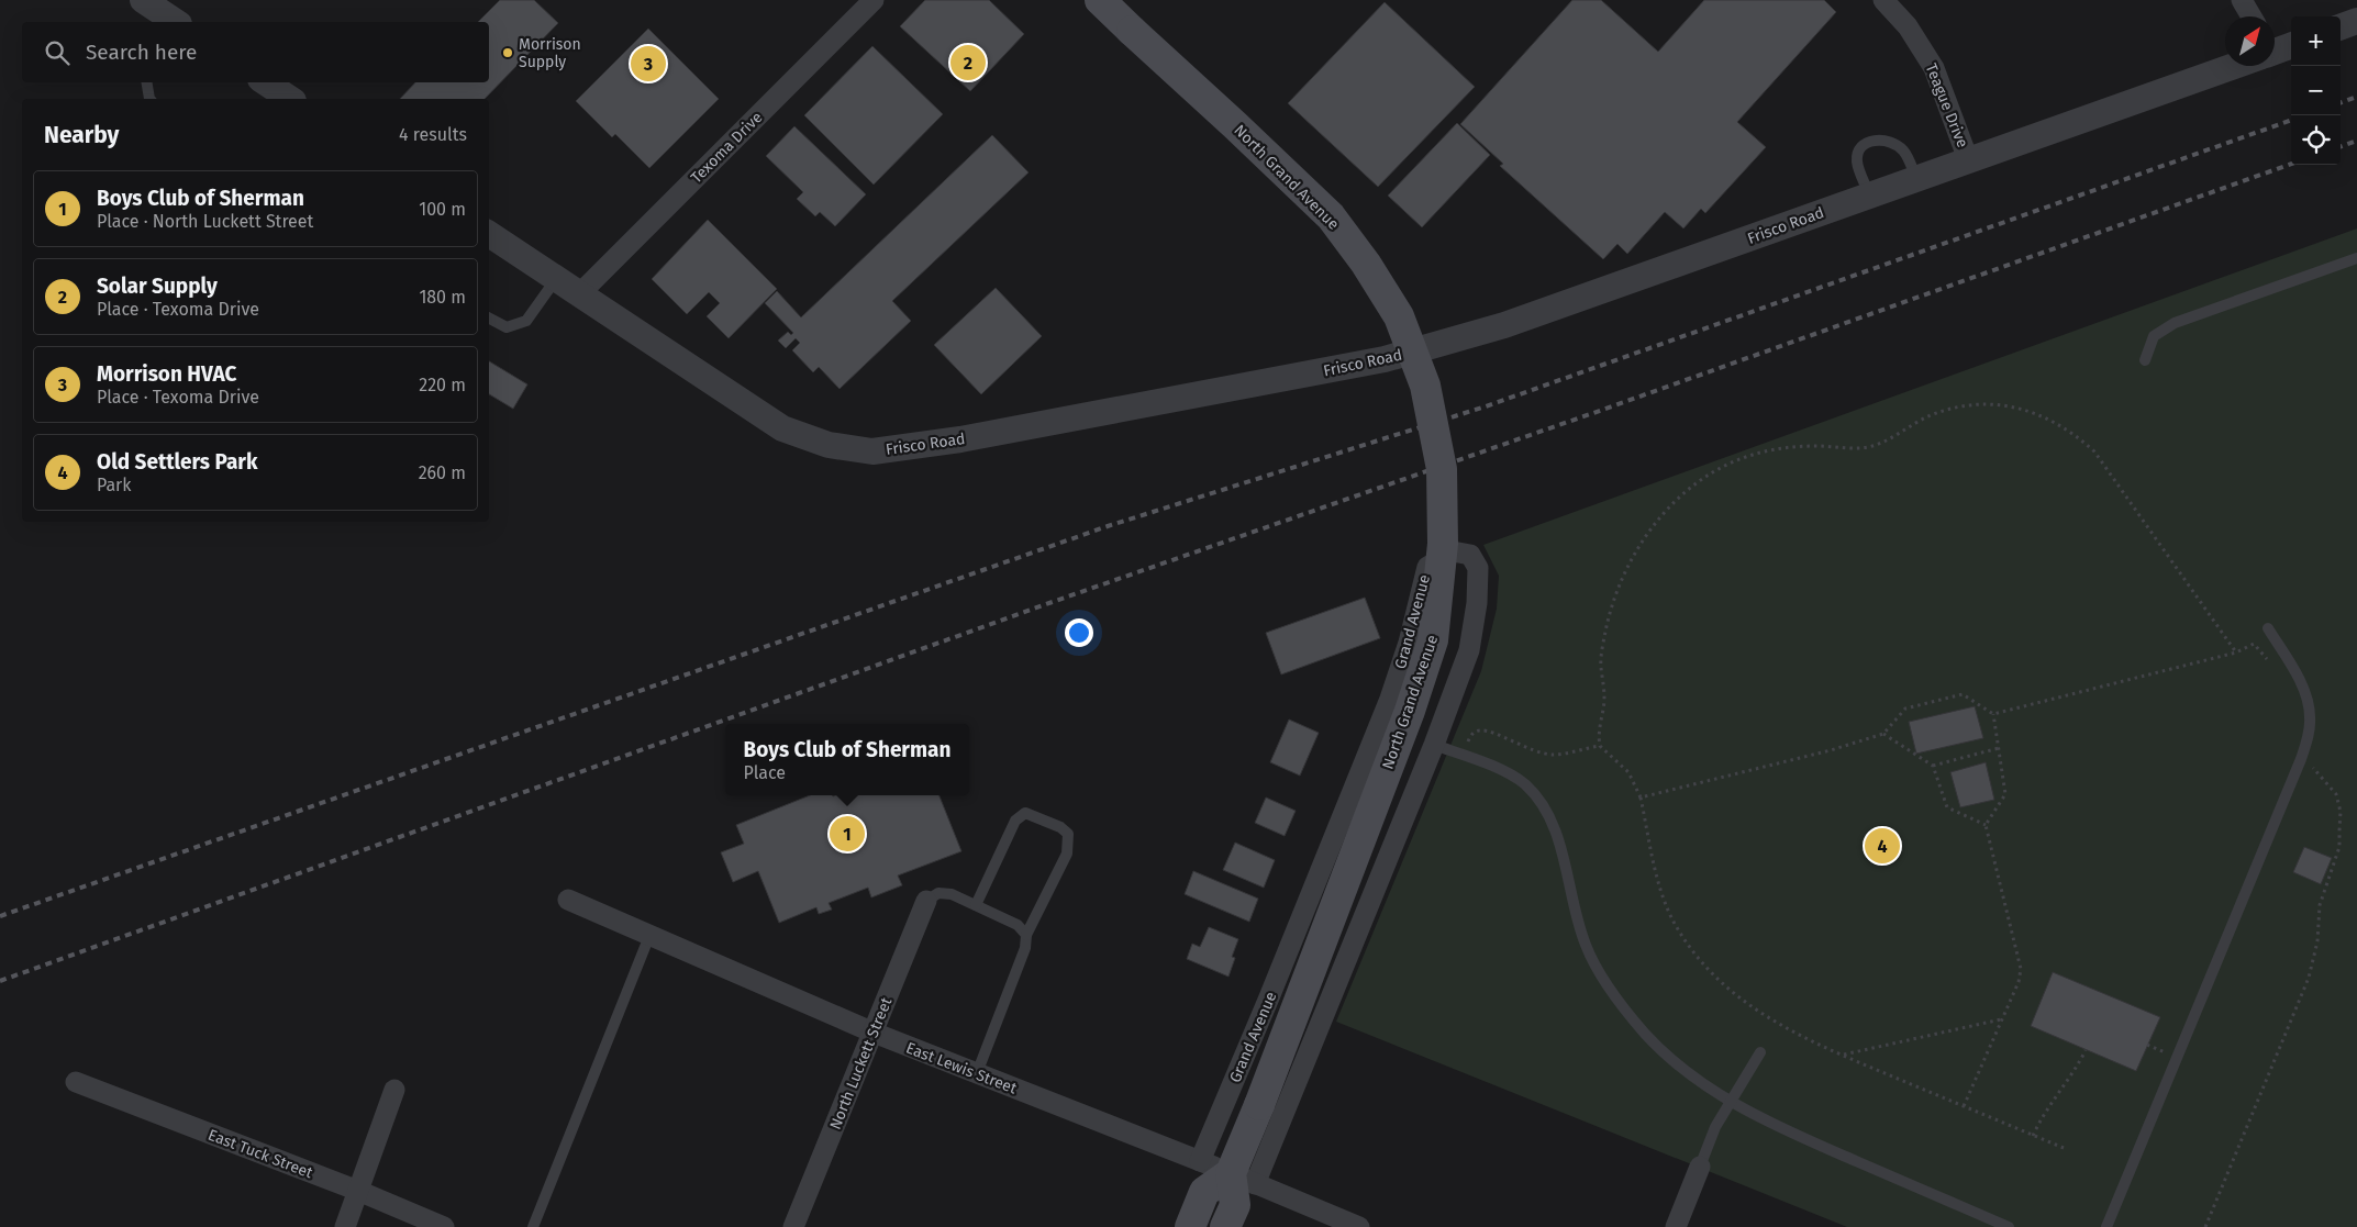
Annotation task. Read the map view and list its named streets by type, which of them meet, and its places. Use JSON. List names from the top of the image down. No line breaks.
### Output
{"streets":{"main road":["North Grand Avenue"],"street":["Teague Drive","Texoma Drive","Frisco Road","Grand Avenue","North Luckett Street","East Lewis Street","East Tuck Street"]},"crossings":[["Teague Drive","Frisco Road"],["Texoma Drive","Frisco Road"],["North Grand Avenue","Grand Avenue"],["North Grand Avenue","East Lewis Street"],["Grand Avenue","East Lewis Street"],["North Luckett Street","East Lewis Street"]],"places":["Morrison Supply"],"north":"top right","page":{"map_buttons":["+","−"],"search":"Search here","pins":["2","3","1","4"],"heading":["Nearby","4 results"],"list":[{"mark":"1","name":"Boys Club of Sherman","note":"Place · North Luckett Street","value":"100 m"},{"mark":"2","name":"Solar Supply","note":"Place · Texoma Drive","value":"180 m"},{"mark":"3","name":"Morrison HVAC","note":"Place · Texoma Drive","value":"220 m"},{"mark":"4","name":"Old Settlers Park","note":"Park","value":"260 m"}],"popup":["Boys Club of Sherman","Place"]}}
